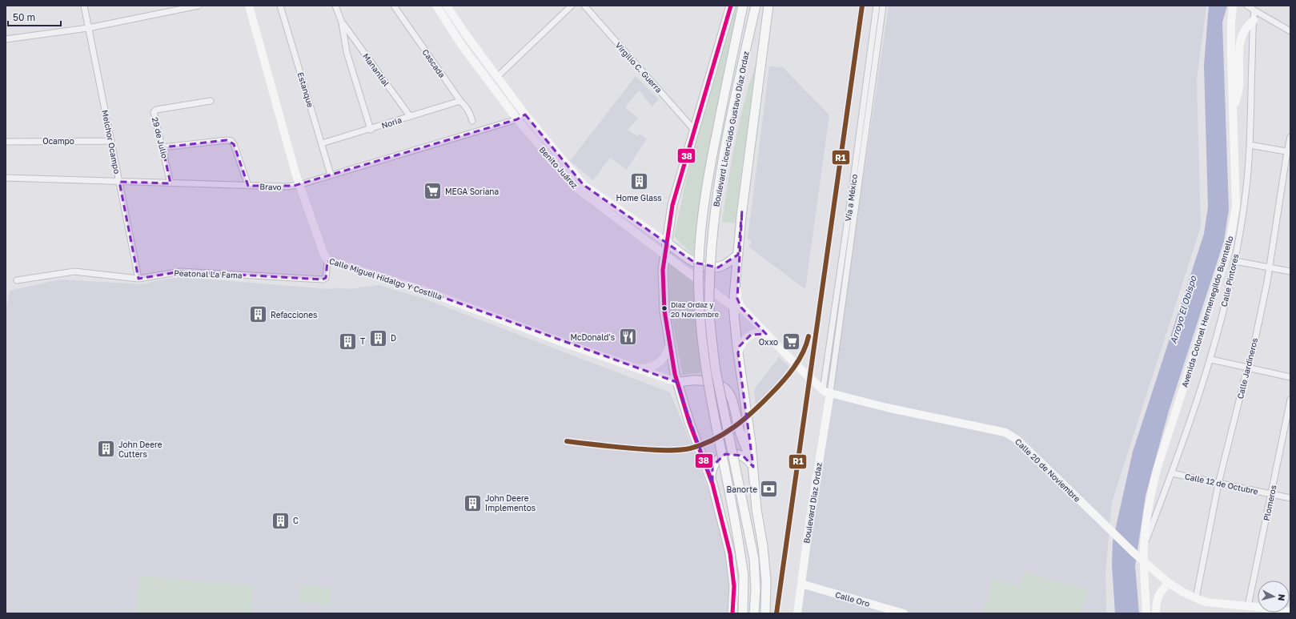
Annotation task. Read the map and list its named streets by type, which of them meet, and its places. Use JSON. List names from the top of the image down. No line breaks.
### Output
{"streets":{"main road":["Boulevard Licenciado Gustavo Díaz Ordaz"],"street":["Cascada","Virgilio C. Guerra","Manantial","Estanque","Noria","29 de Julio","Ocampo","Melchor Ocampo","Benito Juárez","Bravo","Peatonal La Fama","Calle Miguel Hidalgo Y Costilla","Calle Pintores","Avenida Colonel Hermenegildo Buentello","Calle Jardineros","Calle 20 de Noviembre","Calle 12 de Octubre","Boulevard Diaz Ordaz","Plomeros","Calle Oro"]},"crossings":[["Cascada","Noria"],["Manantial","Noria"],["Estanque","Noria"],["Estanque","Bravo"],["29 de Julio","Bravo"],["Ocampo","Melchor Ocampo"],["Melchor Ocampo","Bravo"],["Melchor Ocampo","Peatonal La Fama"],["Benito Juárez","Bravo"],["Bravo","Calle Miguel Hidalgo Y Costilla"],["Peatonal La Fama","Calle Miguel Hidalgo Y Costilla"],["Calle Pintores","Avenida Colonel Hermenegildo Buentello"],["Calle Pintores","Calle 12 de Octubre"],["Avenida Colonel Hermenegildo Buentello","Calle 20 de Noviembre"],["Calle Jardineros","Calle 20 de Noviembre"],["Calle Jardineros","Calle 12 de Octubre"],["Calle 20 de Noviembre","Boulevard Diaz Ordaz"],["Calle 20 de Noviembre","Plomeros"],["Calle 12 de Octubre","Plomeros"],["Boulevard Diaz Ordaz","Calle Oro"]],"water":["Arroyo El Obispo"],"places":{"building":["Home Glass","Refacciones","D","T","John Deere Cutters","John Deere Implementos","C"],"supermarket":["MEGA Soriana","Oxxo"],"other":["Diaz Ordaz y 20 Noviembre"],"restaurant":["McDonald's"],"bank":["Banorte"]},"lines":["transit line R1","transit line 38"],"scale_bar":"50 m","north":"right"}
